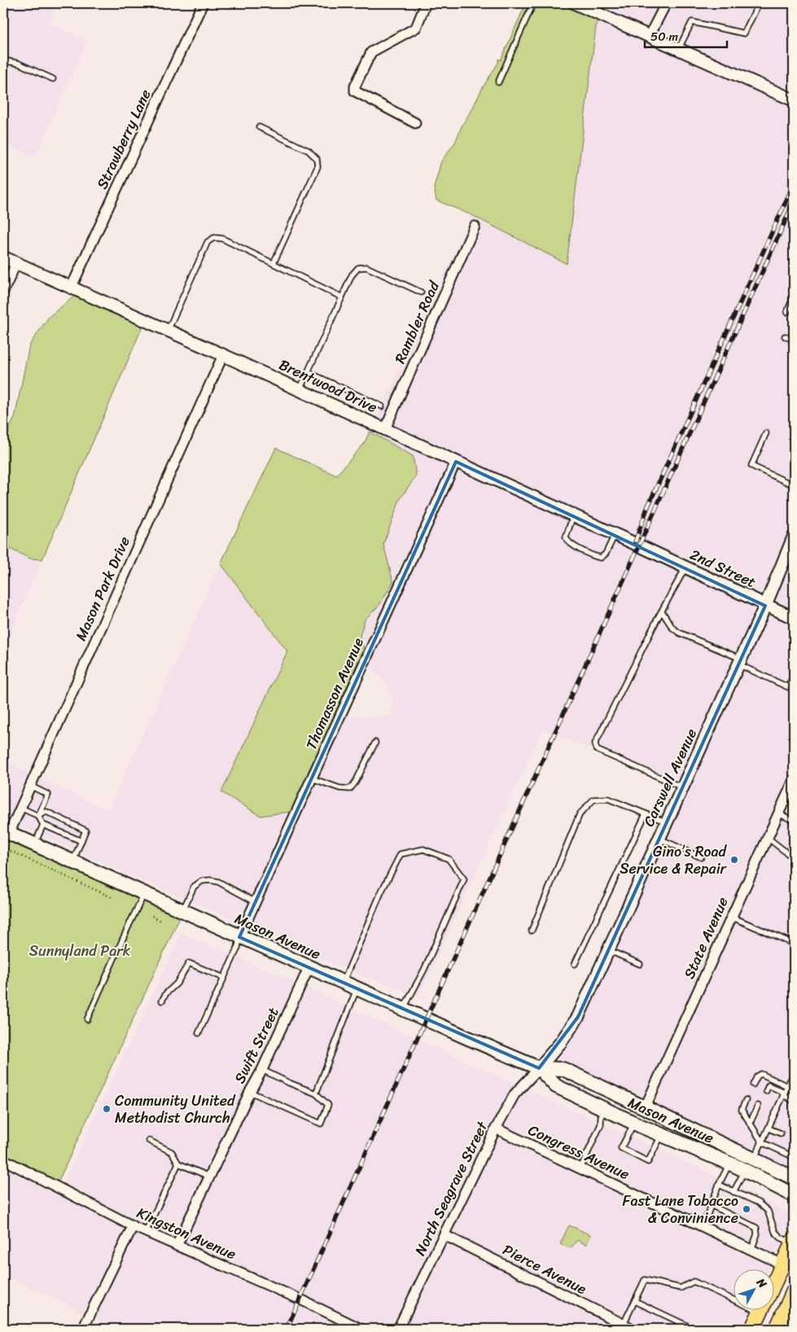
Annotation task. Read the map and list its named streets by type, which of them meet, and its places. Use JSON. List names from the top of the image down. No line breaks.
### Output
{"streets":{"main road":["Mason Avenue"],"street":["Strawberry Lane","Rambler Road","Brentwood Drive","2nd Street","Mason Park Drive","Thomasson Avenue","Carswell Avenue","State Avenue","Swift Street","Congress Avenue","North Seagrave Street","Kingston Avenue","Pierce Avenue"]},"crossings":[["Strawberry Lane","Brentwood Drive"],["Rambler Road","Brentwood Drive"],["Brentwood Drive","2nd Street"],["Brentwood Drive","Mason Park Drive"],["Brentwood Drive","Thomasson Avenue"],["2nd Street","Carswell Avenue"],["Mason Park Drive","Mason Avenue"],["Thomasson Avenue","Mason Avenue"],["Carswell Avenue","Mason Avenue"],["Carswell Avenue","North Seagrave Street"],["Mason Avenue","State Avenue"],["Mason Avenue","Swift Street"],["Mason Avenue","North Seagrave Street"],["Swift Street","Kingston Avenue"],["Congress Avenue","North Seagrave Street"],["North Seagrave Street","Pierce Avenue"]],"parks":["Sunnyland Park"],"places":["Gino’s Road Service & Repair","Community United Methodist Church","Fast Lane Tobacco & Convinience"],"scale_bar":"50 m","north":"top right"}
